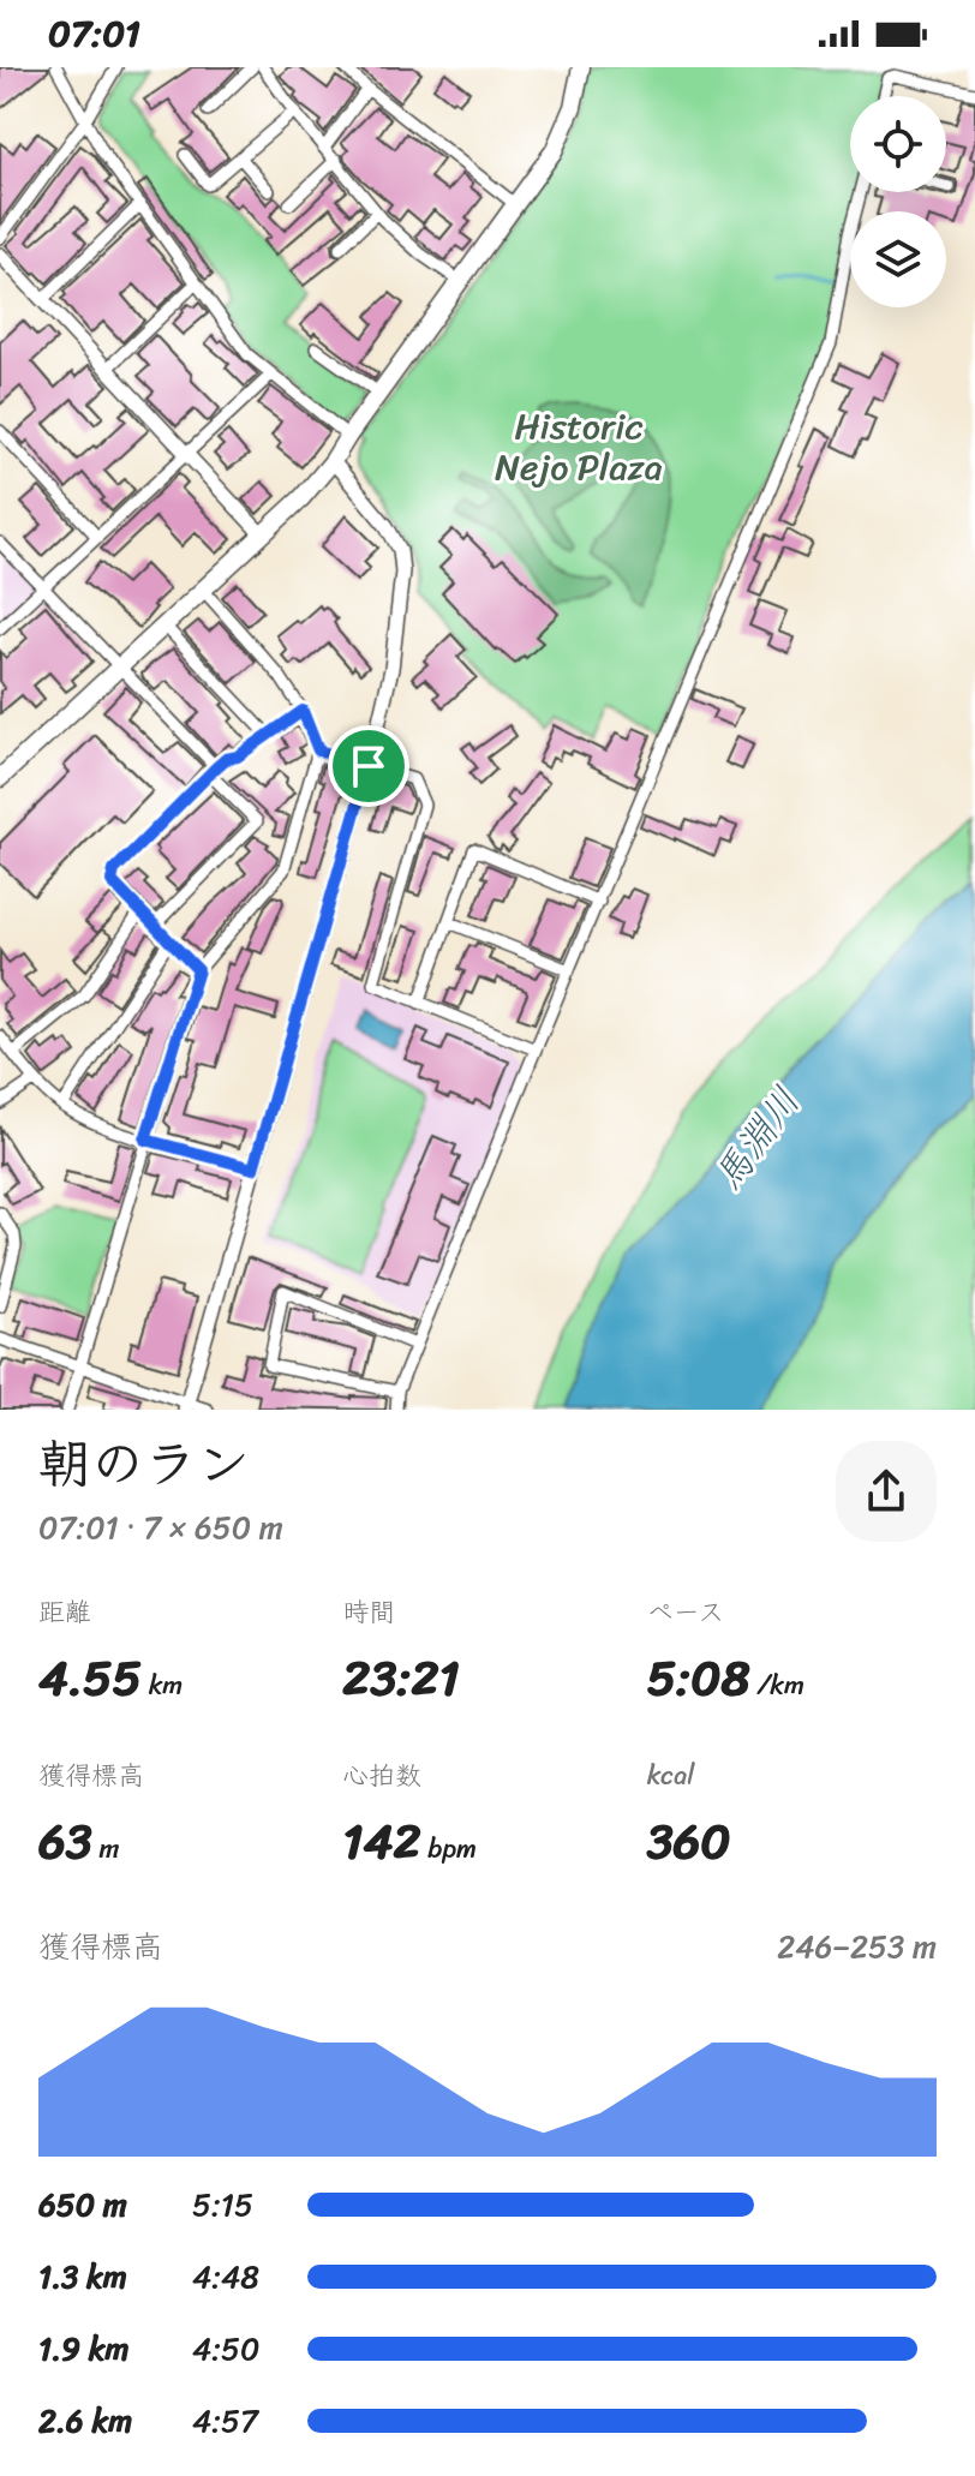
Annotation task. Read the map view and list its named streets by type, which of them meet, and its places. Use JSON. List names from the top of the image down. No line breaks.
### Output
{"water":["馬淵川"],"parks":["Historic Nejo Plaza"],"page":{"status":"07:01","heading":["朝のラン","07:01 · 7 × 650 m"],"stats":[["距離","4.55 km"],["時間","23:21"],["ペース","5:08 /km"],["獲得標高","63 m"],["心拍数","142 bpm"],["kcal","360"]],"chart":["獲得標高","246–253 m"],"list":[{"name":"650 m","note":"5:15"},{"name":"1.3 km","note":"4:48"},{"name":"1.9 km","note":"4:50"},{"name":"2.6 km","note":"4:57"}]}}
